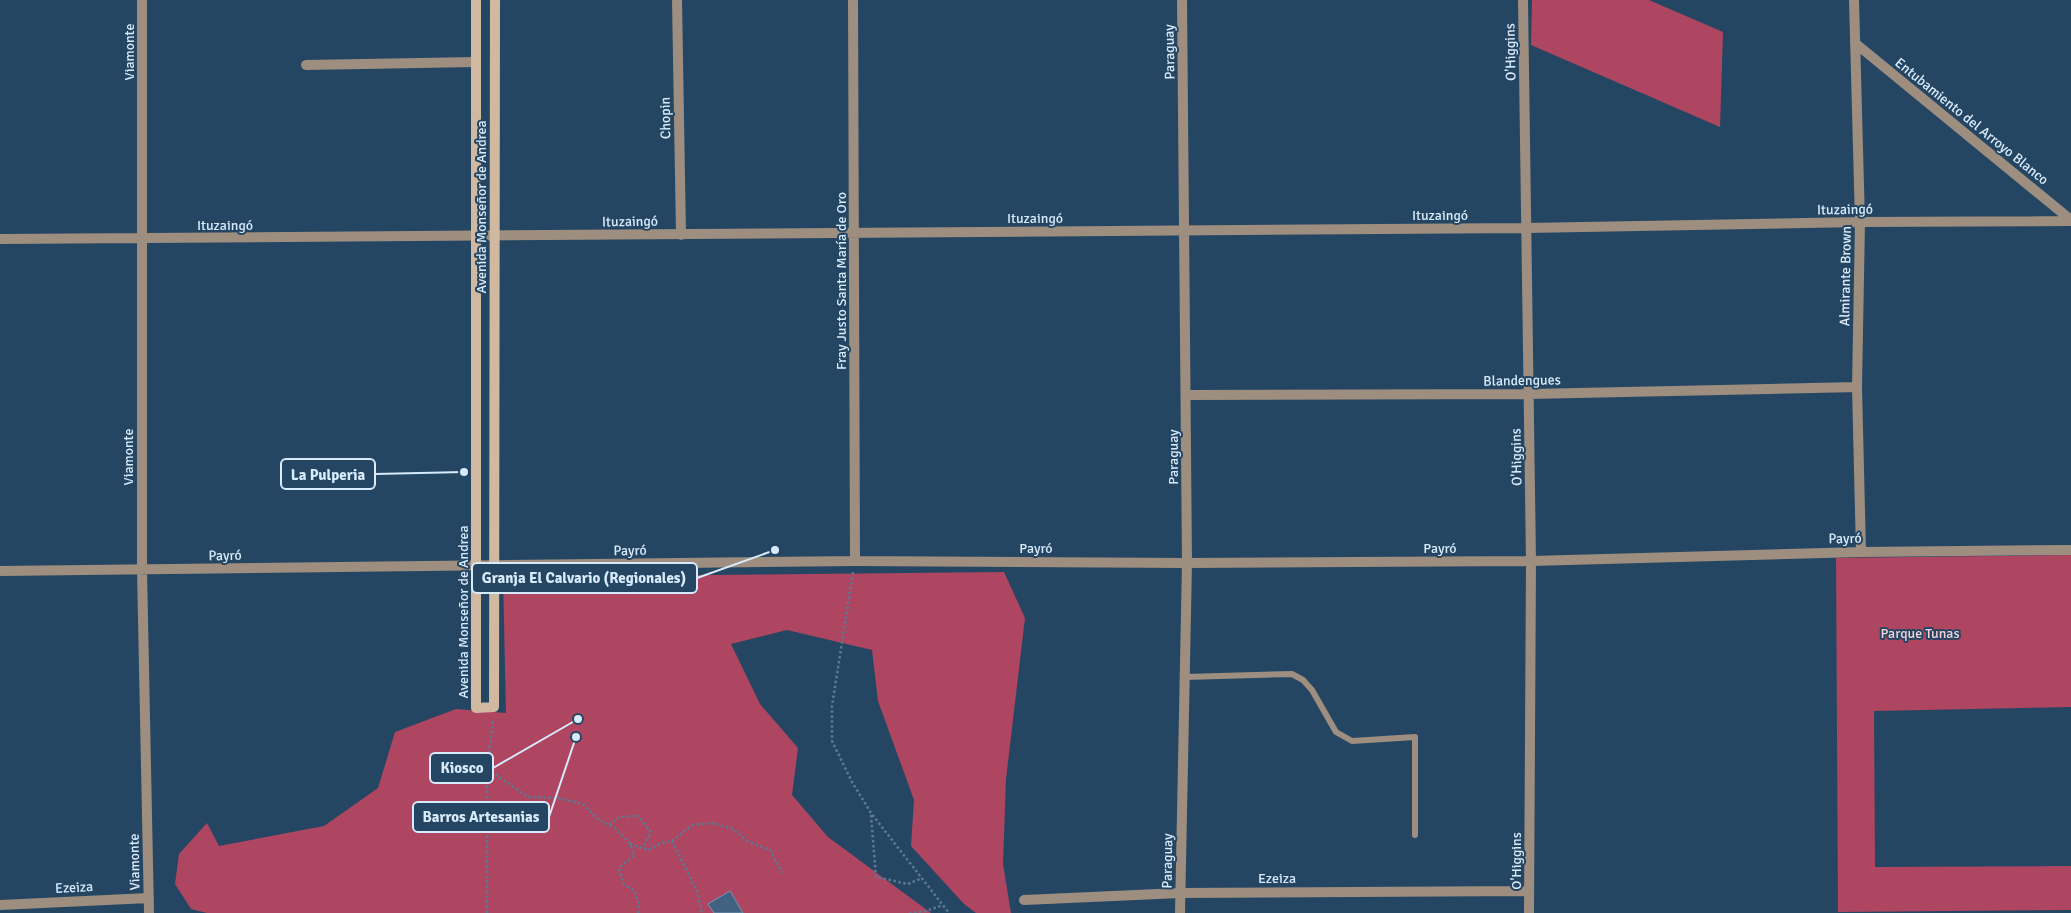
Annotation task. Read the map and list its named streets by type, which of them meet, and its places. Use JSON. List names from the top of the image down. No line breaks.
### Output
{"streets":{"street":["Viamonte","Paraguay","O'Higgins","Chopin","Entubamiento del Arroyo Blanco","Avenida Monseñor de Andrea","Ituzaingó","Almirante Brown","Fray Justo Santa María de Oro","Blandengues","Payró","Ezeiza"]},"crossings":[["Viamonte","Ituzaingó"],["Viamonte","Payró"],["Viamonte","Ezeiza"],["Paraguay","Ituzaingó"],["Paraguay","Blandengues"],["Paraguay","Payró"],["Paraguay","Ezeiza"],["O'Higgins","Ituzaingó"],["O'Higgins","Blandengues"],["O'Higgins","Payró"],["O'Higgins","Ezeiza"],["Chopin","Ituzaingó"],["Entubamiento del Arroyo Blanco","Ituzaingó"],["Entubamiento del Arroyo Blanco","Almirante Brown"],["Avenida Monseñor de Andrea","Ituzaingó"],["Avenida Monseñor de Andrea","Payró"],["Ituzaingó","Almirante Brown"],["Ituzaingó","Fray Justo Santa María de Oro"],["Almirante Brown","Blandengues"],["Almirante Brown","Payró"],["Fray Justo Santa María de Oro","Payró"]],"parks":["Parque Tunas"],"places":["La Pulperia","Granja El Calvario (Regionales)","Kiosco","Barros Artesanias"]}
